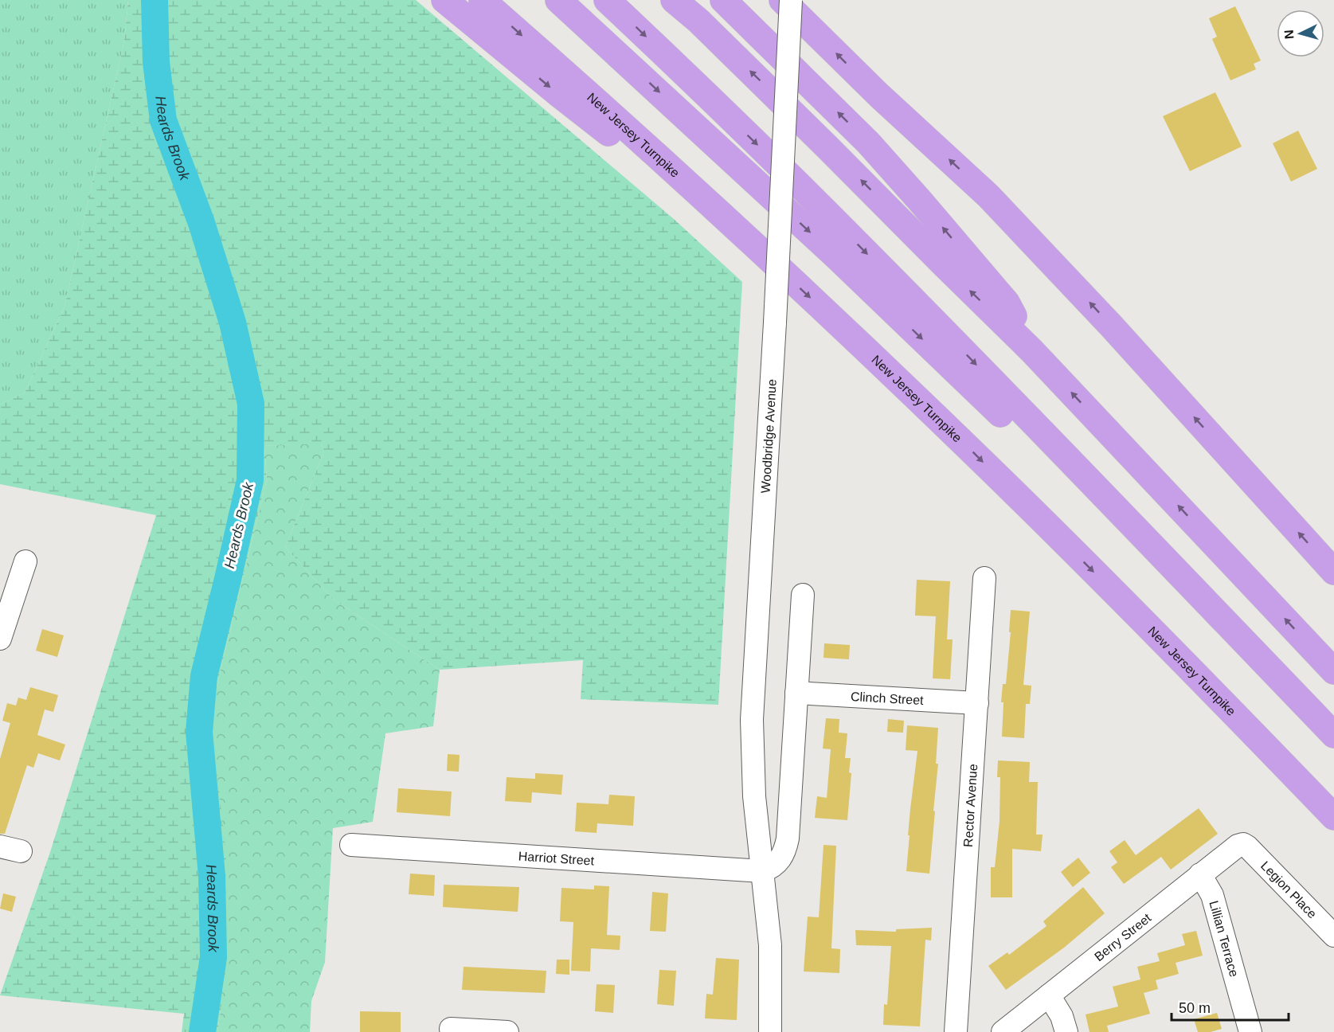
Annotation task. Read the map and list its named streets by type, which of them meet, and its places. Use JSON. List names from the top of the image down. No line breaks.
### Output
{"streets":{"highway":["New Jersey Turnpike"],"street":["Woodbridge Avenue","Clinch Street","Rector Avenue","Harriot Street","Legion Place","Berry Street","Lillian Terrace"]},"crossings":[["Woodbridge Avenue","Harriot Street"],["Clinch Street","Rector Avenue"],["Legion Place","Berry Street"],["Berry Street","Lillian Terrace"]],"water":["Heards Brook"],"scale_bar":"50 m","north":"left"}
